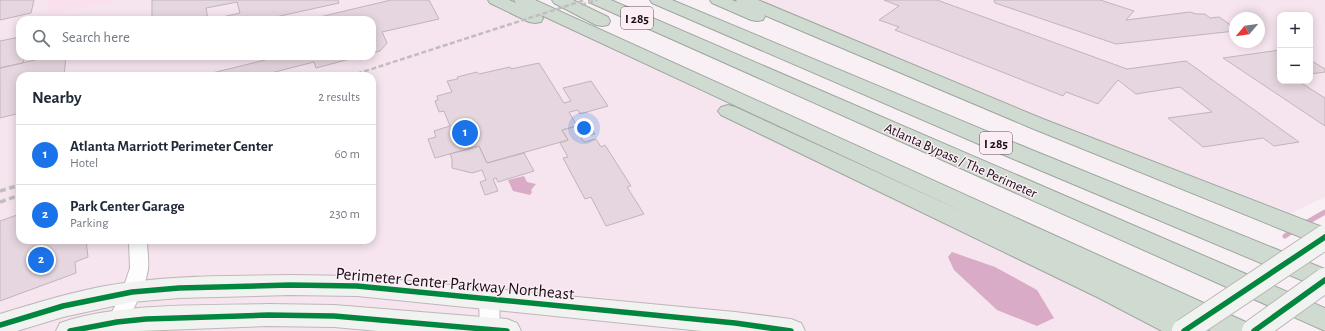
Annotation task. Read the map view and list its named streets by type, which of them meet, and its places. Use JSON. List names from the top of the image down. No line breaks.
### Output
{"streets":{"highway":["I 285","Atlanta Bypass / The Perimeter"],"main road":["Perimeter Center Parkway Northeast"]},"north":"bottom left","page":{"map_buttons":["+","−"],"search":"Search here","heading":["Nearby","2 results"],"pins":["1","2"],"list":[{"mark":"1","name":"Atlanta Marriott Perimeter Center","note":"Hotel","value":"60 m"},{"mark":"2","name":"Park Center Garage","note":"Parking","value":"230 m"}]}}
